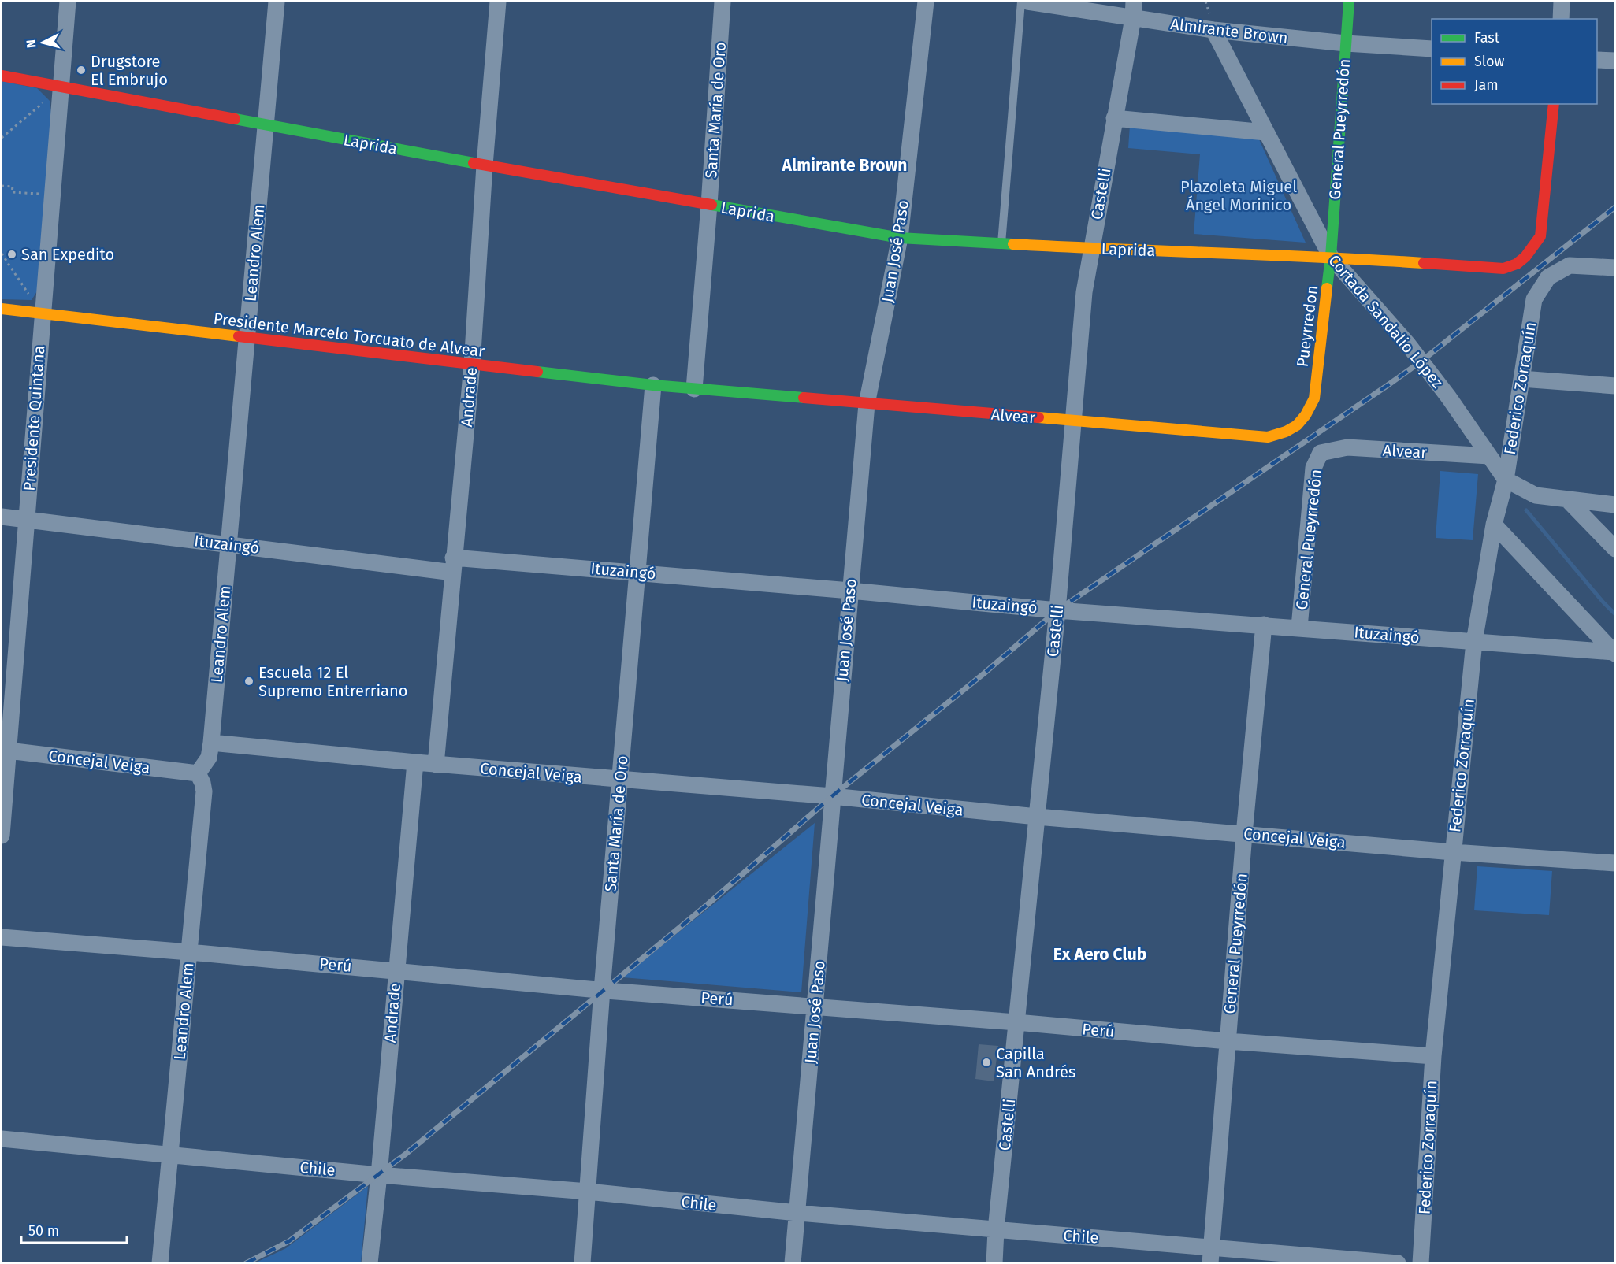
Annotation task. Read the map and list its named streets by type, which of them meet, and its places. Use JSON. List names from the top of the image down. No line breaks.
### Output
{"streets":{"street":["Almirante Brown","Santa María de Oro","General Pueyrredón","Laprida","Castelli","Juan José Paso","Leandro Alem","Cortada Sandalio López","Pueyrredon","Presidente Marcelo Torcuato de Alvear","Federico Zorraquín","Andrade","Alvear","Presidente Quintana","Ituzaingó","Concejal Veiga","Perú","Chile"]},"crossings":[["Almirante Brown","General Pueyrredón"],["Almirante Brown","Castelli"],["Almirante Brown","Cortada Sandalio López"],["Santa María de Oro","Laprida"],["Santa María de Oro","Presidente Marcelo Torcuato de Alvear"],["Santa María de Oro","Alvear"],["Santa María de Oro","Ituzaingó"],["Santa María de Oro","Concejal Veiga"],["Santa María de Oro","Perú"],["Santa María de Oro","Chile"],["General Pueyrredón","Laprida"],["General Pueyrredón","Cortada Sandalio López"],["General Pueyrredón","Pueyrredon"],["General Pueyrredón","Alvear"],["General Pueyrredón","Ituzaingó"],["General Pueyrredón","Concejal Veiga"],["General Pueyrredón","Perú"],["General Pueyrredón","Chile"],["Laprida","Castelli"],["Laprida","Juan José Paso"],["Laprida","Leandro Alem"],["Laprida","Cortada Sandalio López"],["Laprida","Pueyrredon"],["Laprida","Andrade"],["Laprida","Presidente Quintana"],["Castelli","Alvear"],["Castelli","Ituzaingó"],["Castelli","Concejal Veiga"],["Castelli","Perú"],["Castelli","Chile"],["Juan José Paso","Alvear"],["Juan José Paso","Ituzaingó"],["Juan José Paso","Concejal Veiga"],["Juan José Paso","Perú"],["Juan José Paso","Chile"],["Leandro Alem","Presidente Marcelo Torcuato de Alvear"],["Leandro Alem","Ituzaingó"],["Leandro Alem","Concejal Veiga"],["Leandro Alem","Perú"],["Leandro Alem","Chile"],["Cortada Sandalio López","Pueyrredon"],["Cortada Sandalio López","Federico Zorraquín"],["Cortada Sandalio López","Alvear"],["Pueyrredon","Alvear"],["Presidente Marcelo Torcuato de Alvear","Andrade"],["Presidente Marcelo Torcuato de Alvear","Alvear"],["Presidente Marcelo Torcuato de Alvear","Presidente Quintana"],["Federico Zorraquín","Ituzaingó"],["Federico Zorraquín","Concejal Veiga"],["Federico Zorraquín","Perú"],["Andrade","Ituzaingó"],["Andrade","Concejal Veiga"],["Andrade","Perú"],["Andrade","Chile"],["Presidente Quintana","Ituzaingó"],["Presidente Quintana","Concejal Veiga"]],"districts":["Almirante Brown","Ex Aero Club"],"parks":["Plazoleta Miguel Ángel Morinico"],"places":["Drugstore El Embrujo","San Expedito","Escuela 12 El Supremo Entrerriano","Capilla San Andrés"],"legend":["Fast","Slow","Jam"],"scale_bar":"50 m","north":"left"}
